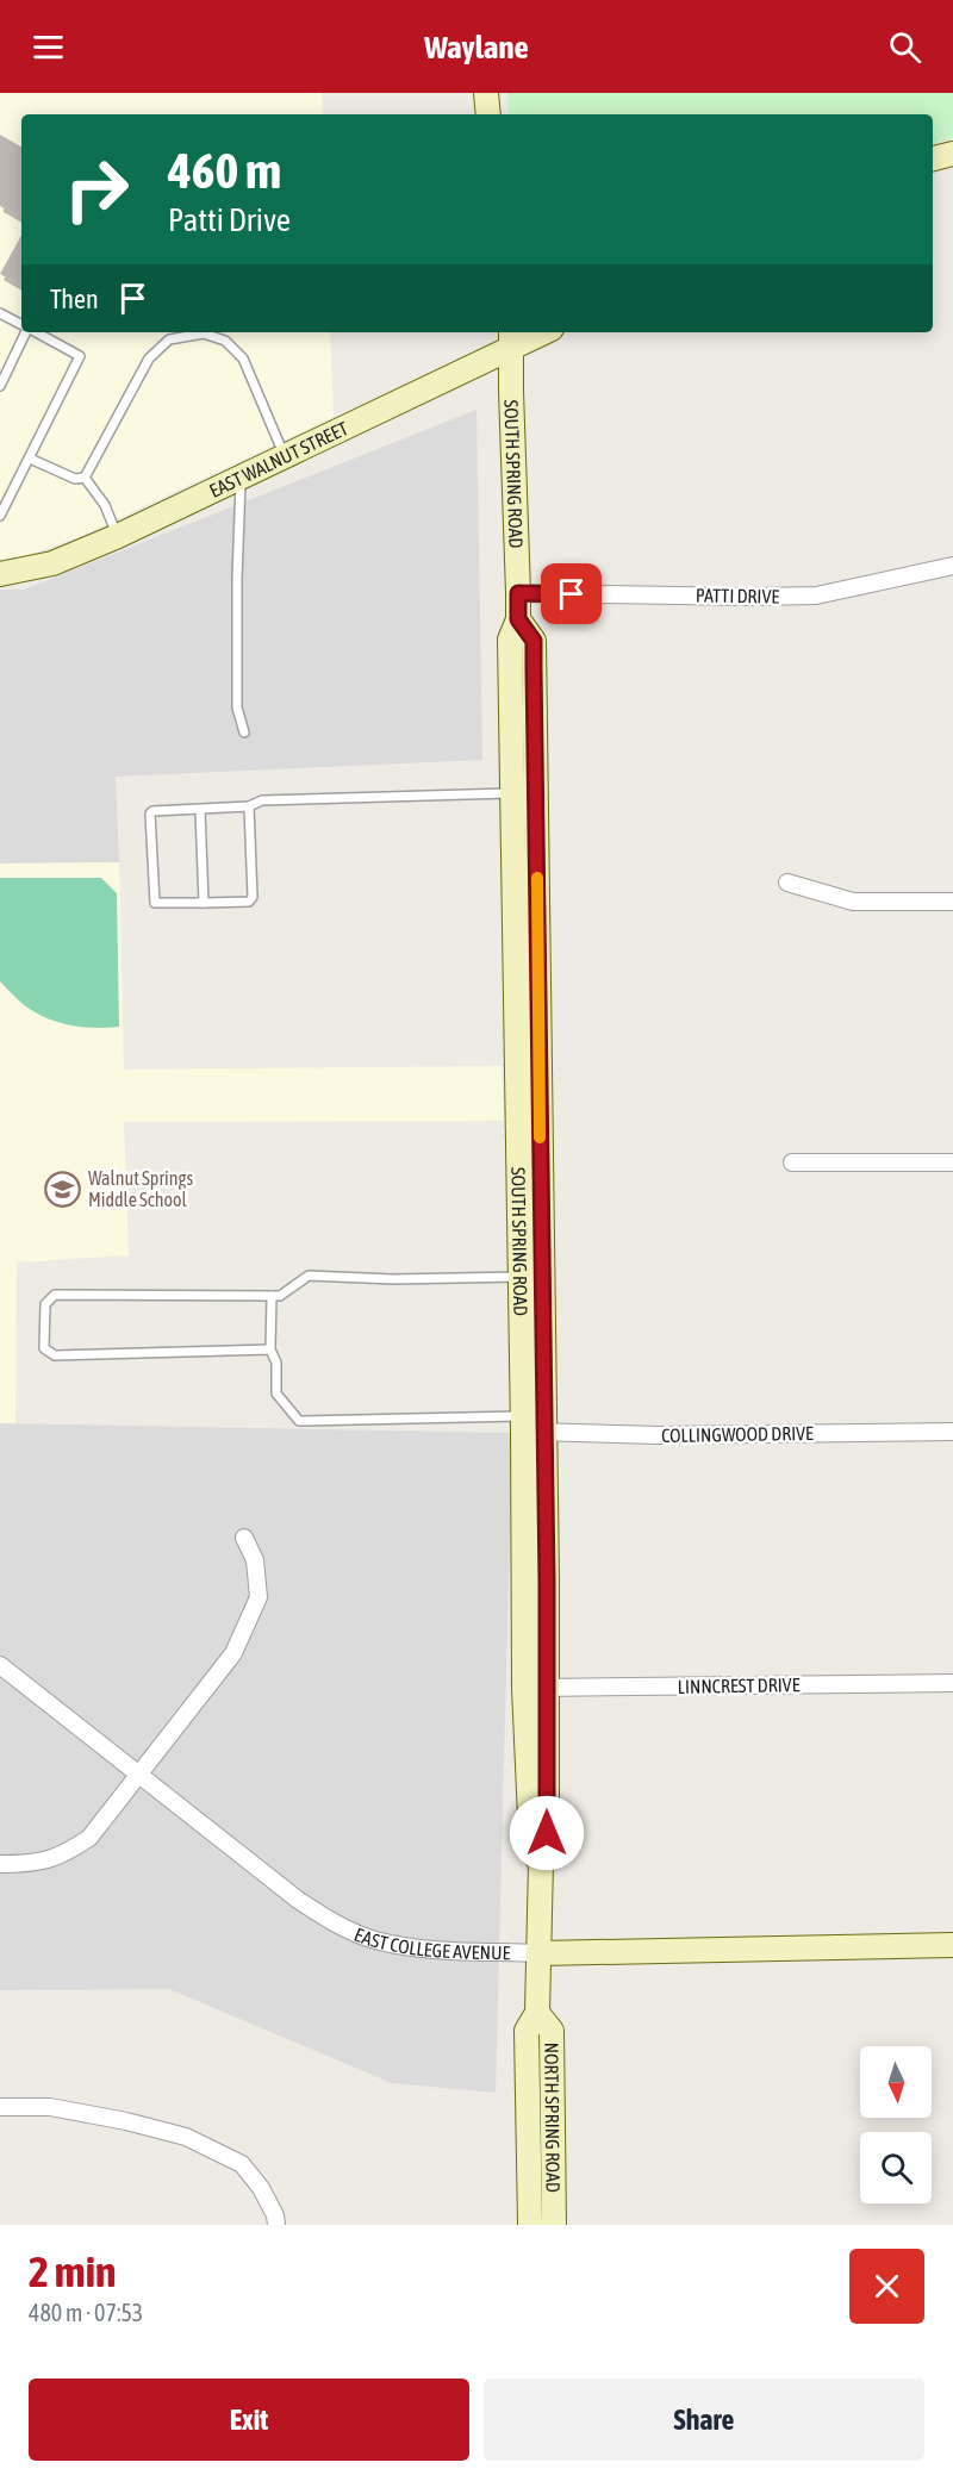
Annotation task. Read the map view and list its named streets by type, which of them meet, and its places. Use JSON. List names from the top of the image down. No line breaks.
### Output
{"streets":{"main road":["EAST WALNUT STREET","SOUTH SPRING ROAD","EAST COLLEGE AVENUE","NORTH SPRING ROAD"],"street":["PATTI DRIVE","COLLINGWOOD DRIVE","LINNCREST DRIVE"]},"crossings":[["EAST WALNUT STREET","SOUTH SPRING ROAD"],["SOUTH SPRING ROAD","PATTI DRIVE"],["SOUTH SPRING ROAD","COLLINGWOOD DRIVE"],["SOUTH SPRING ROAD","LINNCREST DRIVE"],["SOUTH SPRING ROAD","EAST COLLEGE AVENUE"],["SOUTH SPRING ROAD","NORTH SPRING ROAD"],["EAST COLLEGE AVENUE","NORTH SPRING ROAD"]],"places":{"school or university":["Walnut Springs Middle School"]},"north":"bottom","page":{"header":"Waylane","turn":["460 m","Patti Drive"],"then":"Then","heading":["2 min","480 m · 07:53"],"buttons":["Exit","Share"]}}
